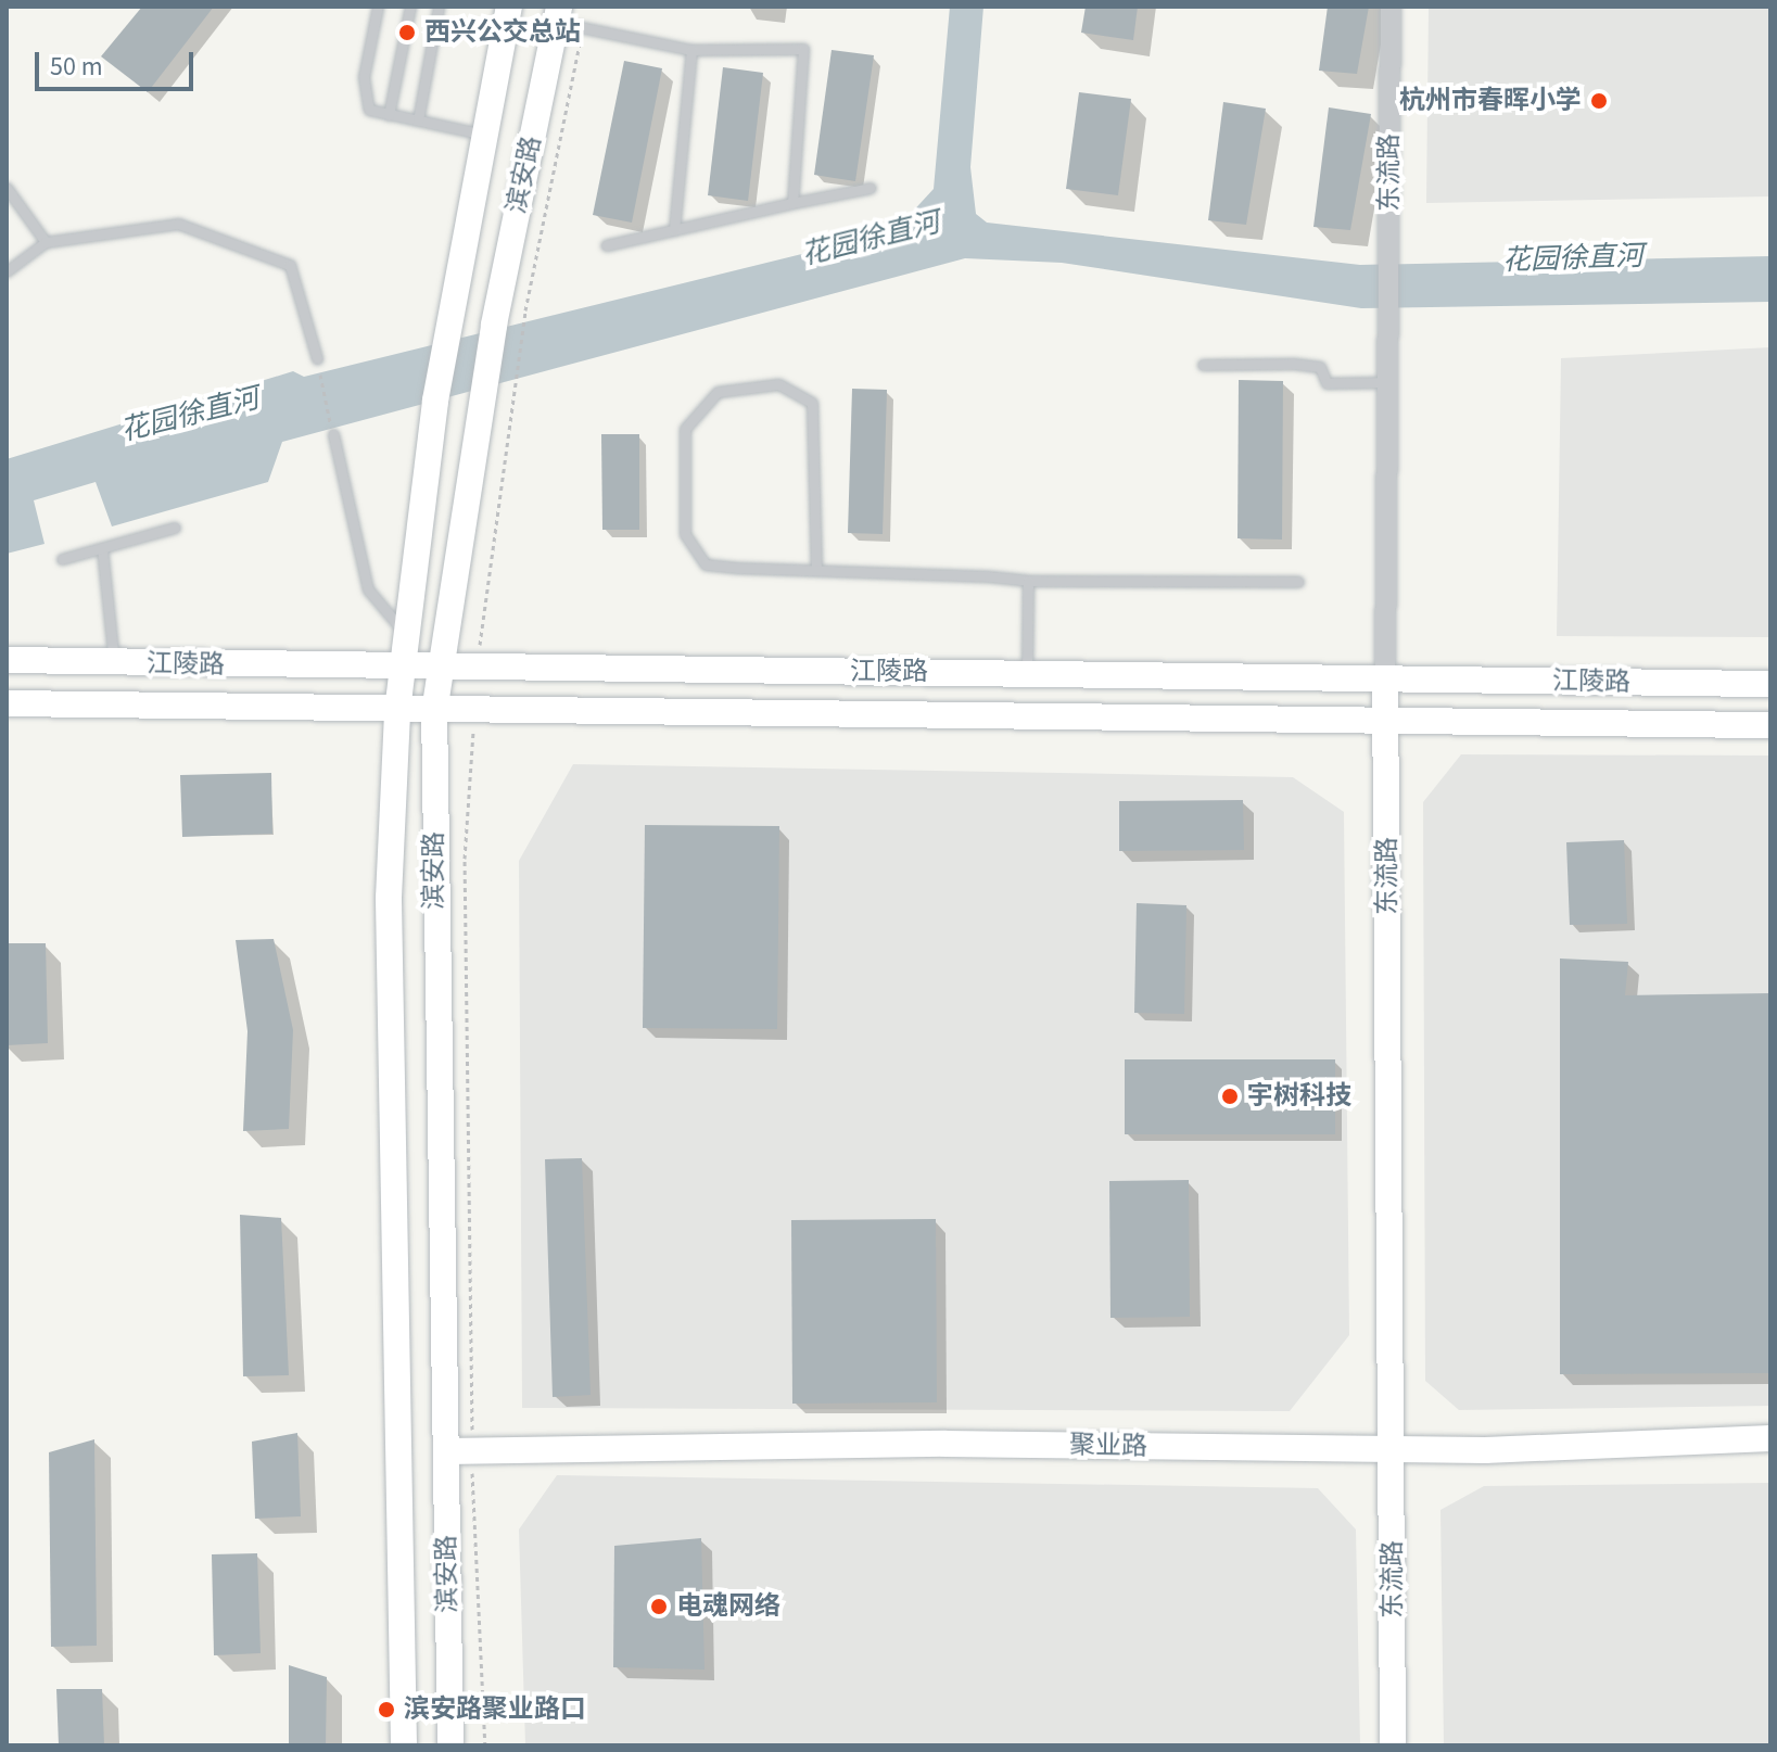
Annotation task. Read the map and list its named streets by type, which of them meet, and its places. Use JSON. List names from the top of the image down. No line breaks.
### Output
{"streets":{"main road":["东流路","滨安路","江陵路","聚业路"]},"crossings":[["东流路","江陵路"],["东流路","聚业路"],["滨安路","江陵路"],["滨安路","聚业路"]],"water":["花园徐直河"],"places":["西兴公交总站","杭州市春晖小学","宇树科技","电魂网络","滨安路聚业路口"],"scale_bar":"50 m"}
